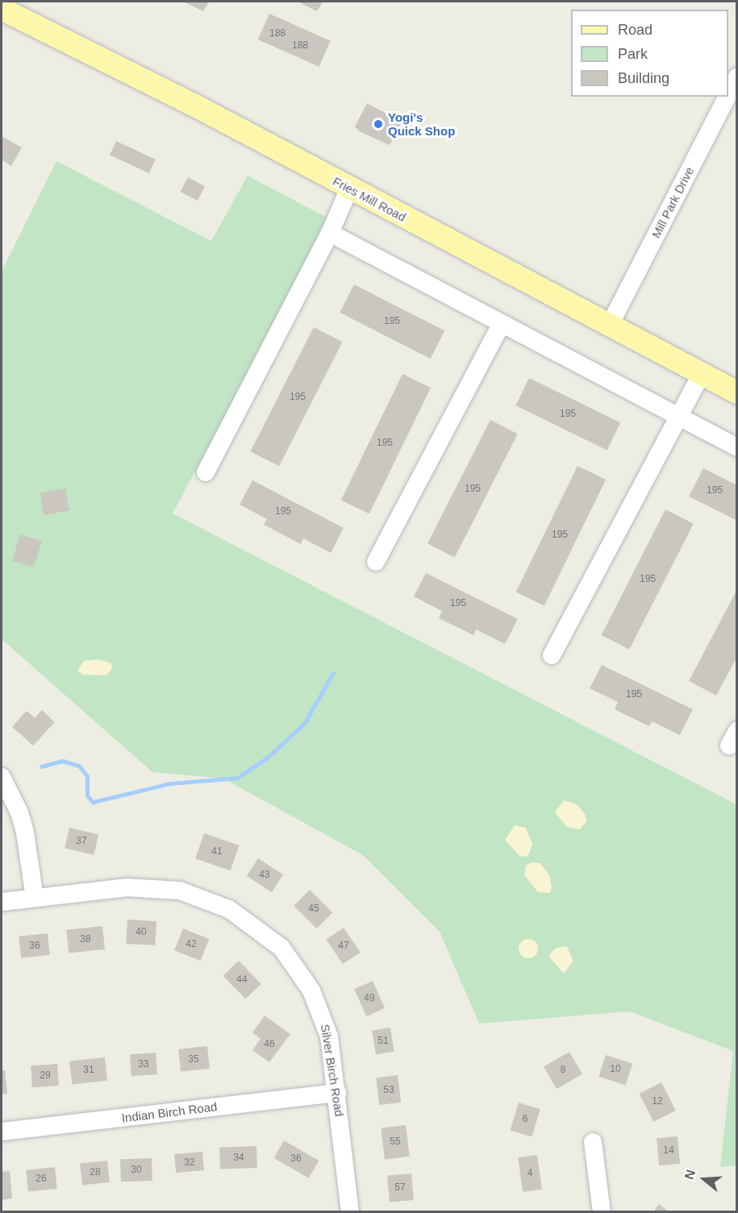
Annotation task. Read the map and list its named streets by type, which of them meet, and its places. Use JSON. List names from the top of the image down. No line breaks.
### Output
{"streets":{"main road":["Fries Mill Road"],"street":["Mill Park Drive","Silver Birch Road","Indian Birch Road"]},"crossings":[["Fries Mill Road","Mill Park Drive"],["Silver Birch Road","Indian Birch Road"]],"places":["Yogi's Quick Shop"],"house_numbers":["188","188","195","195","195","195","195","195","195","195","195","195","195","37","41","43","45","40","38","42","36","47","44","49","51","46","35","33","10","31","8","29","53","12","6","55","14","34","36","32","30","28","4","26","57"],"legend":["Road","Park","Building"],"north":"left"}
